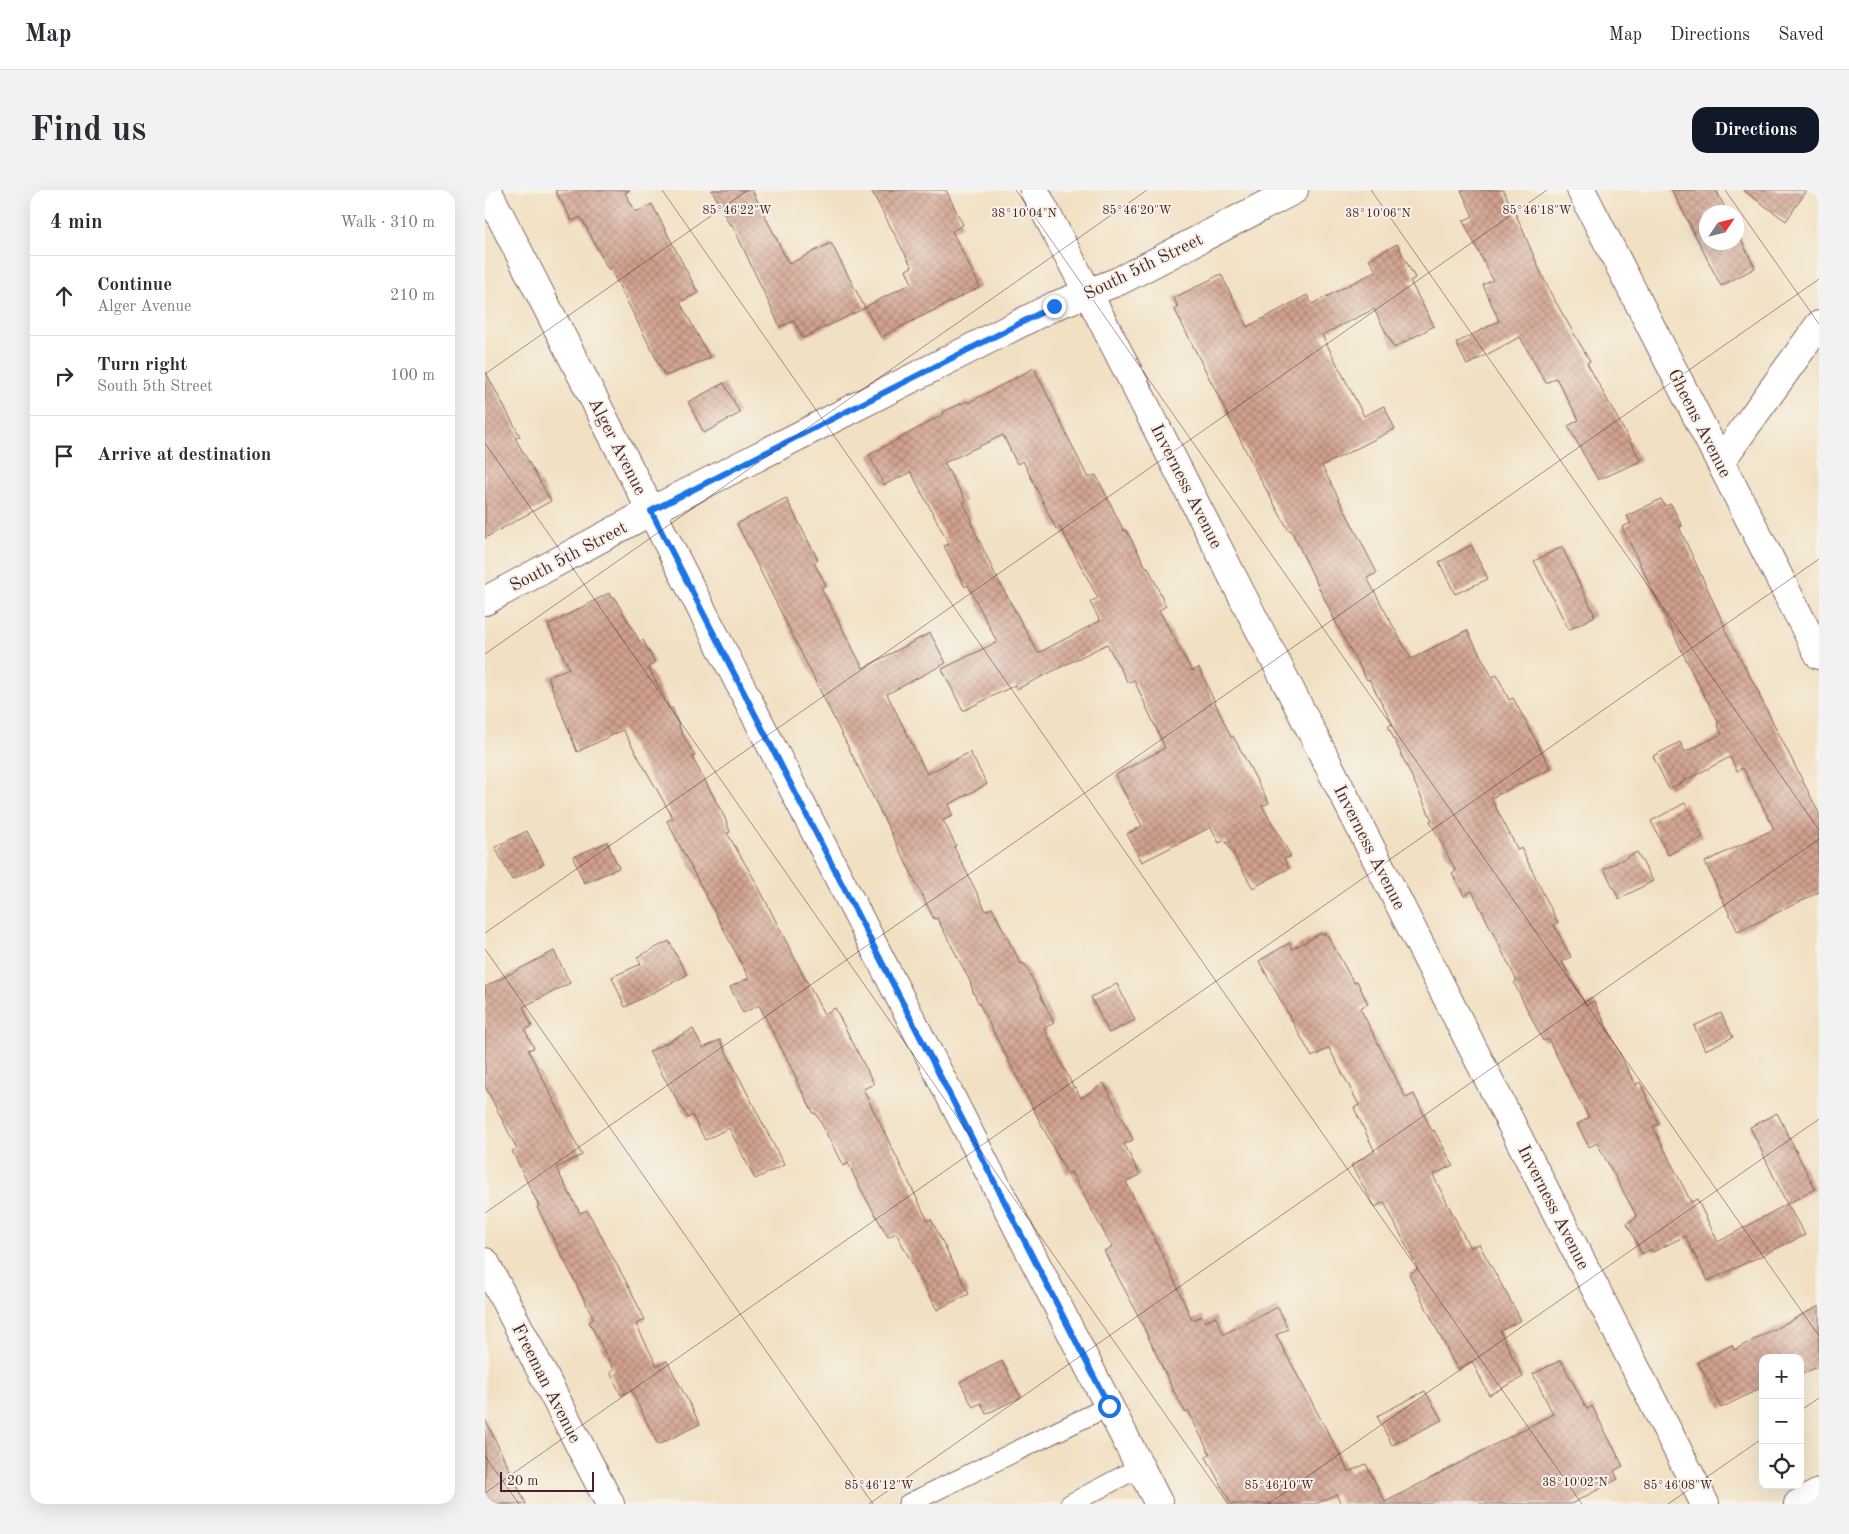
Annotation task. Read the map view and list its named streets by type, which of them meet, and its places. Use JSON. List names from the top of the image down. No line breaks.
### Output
{"streets":{"street":["South 5th Street","Gheens Avenue","Alger Avenue","Inverness Avenue","Freeman Avenue"]},"crossings":[["South 5th Street","Alger Avenue"],["South 5th Street","Inverness Avenue"]],"scale_bar":"20 m","north":"top right","page":{"header":"Map","nav":["Map","Directions","Saved"],"buttons":"Directions","title":"Find us","heading":["4 min","Walk · 310 m"],"list":[["Continue","Alger Avenue","210 m"],["Turn right","South 5th Street","100 m"],"Arrive at destination"],"map_buttons":["+","−"],"scale":"20 m"},"coordinates":["85°46'22\"W","85°46'20\"W","85°46'18\"W","38°10'04\"N","38°10'06\"N","38°10'02\"N","85°46'12\"W","85°46'10\"W","85°46'08\"W"]}
